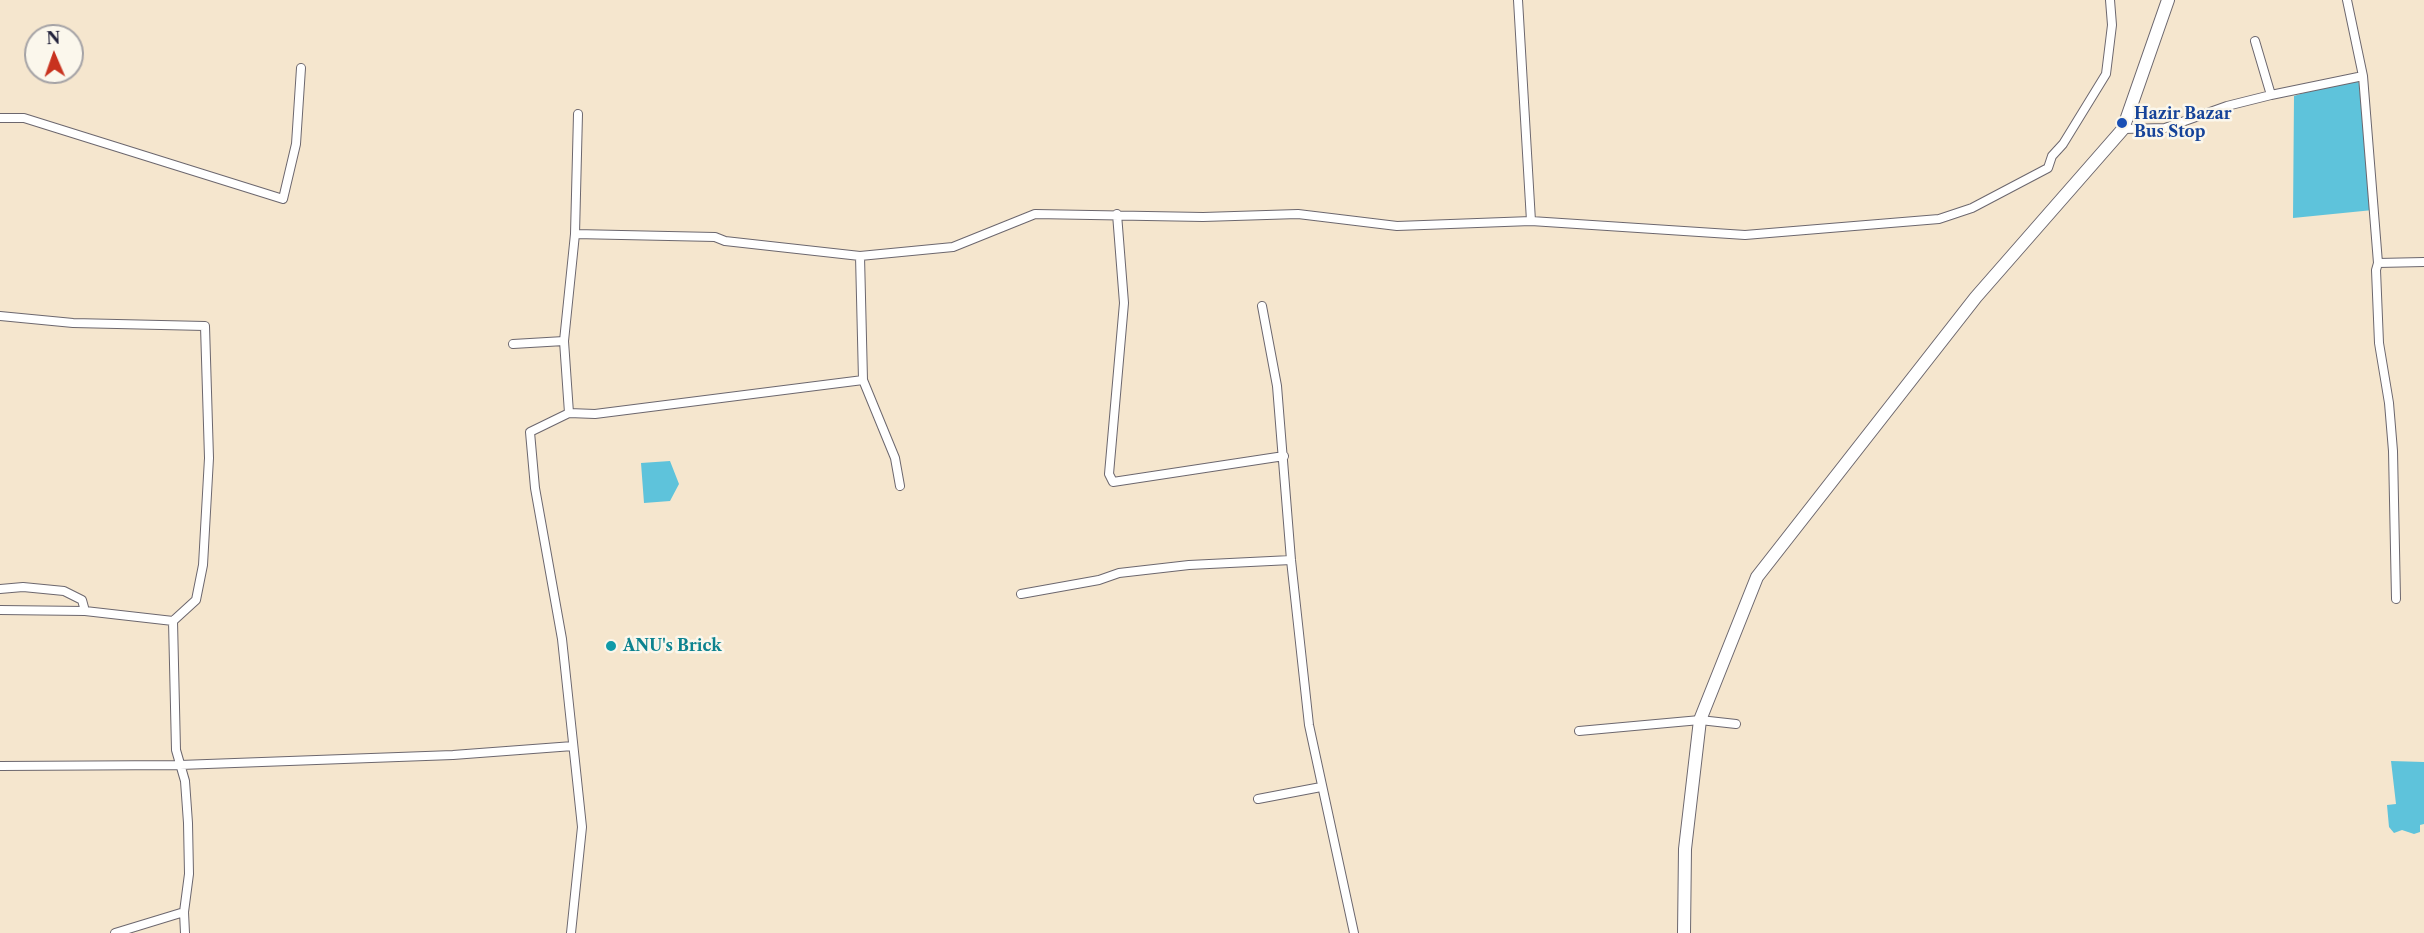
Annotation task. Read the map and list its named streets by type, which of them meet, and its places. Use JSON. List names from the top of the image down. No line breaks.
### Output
{"places":["Hazir Bazar Bus Stop","ANU's Brick"],"north":"top"}
